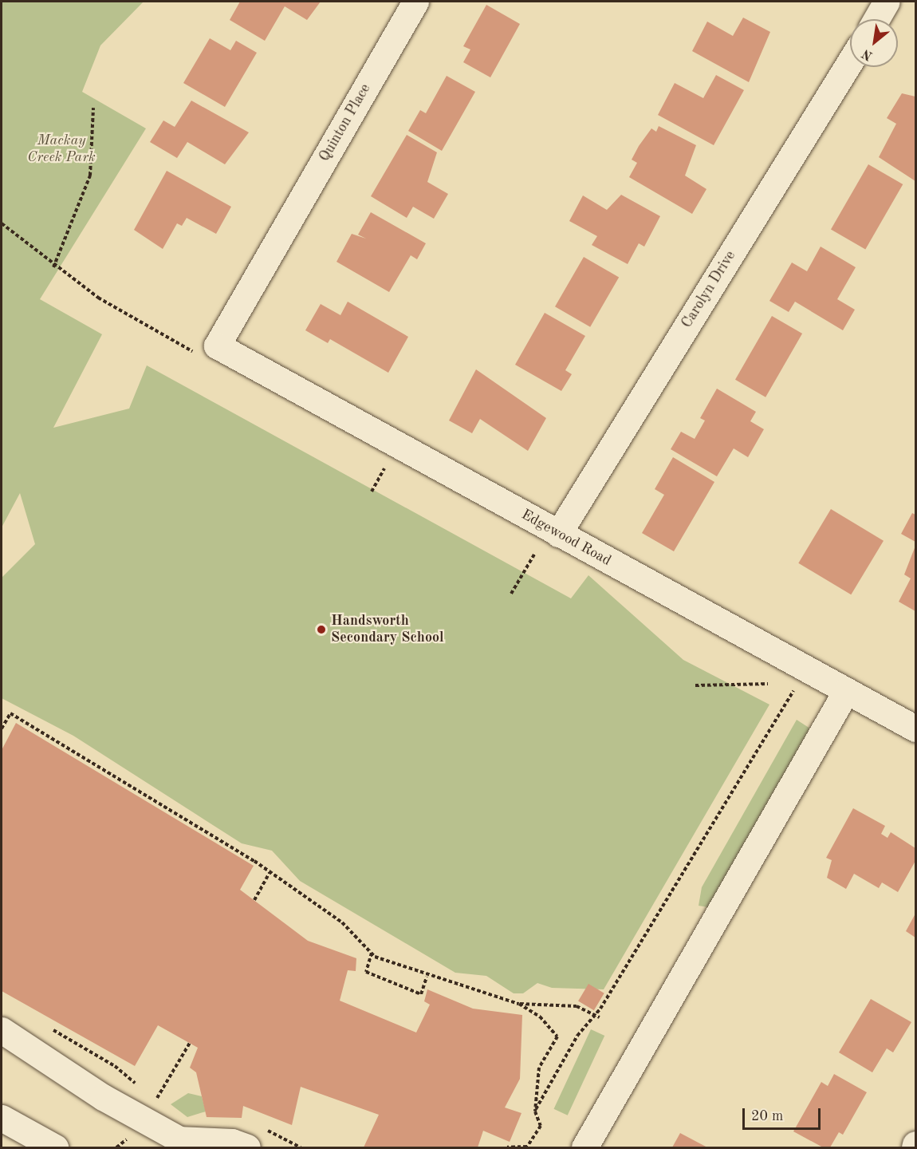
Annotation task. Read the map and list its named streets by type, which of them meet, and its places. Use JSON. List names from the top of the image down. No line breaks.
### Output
{"streets":{"street":["Quinton Place","Carolyn Drive","Edgewood Road"]},"crossings":[["Quinton Place","Edgewood Road"],["Carolyn Drive","Edgewood Road"]],"parks":["Mackay Creek Park"],"places":["Handsworth Secondary School"],"scale_bar":"20 m","north":"bottom left"}
